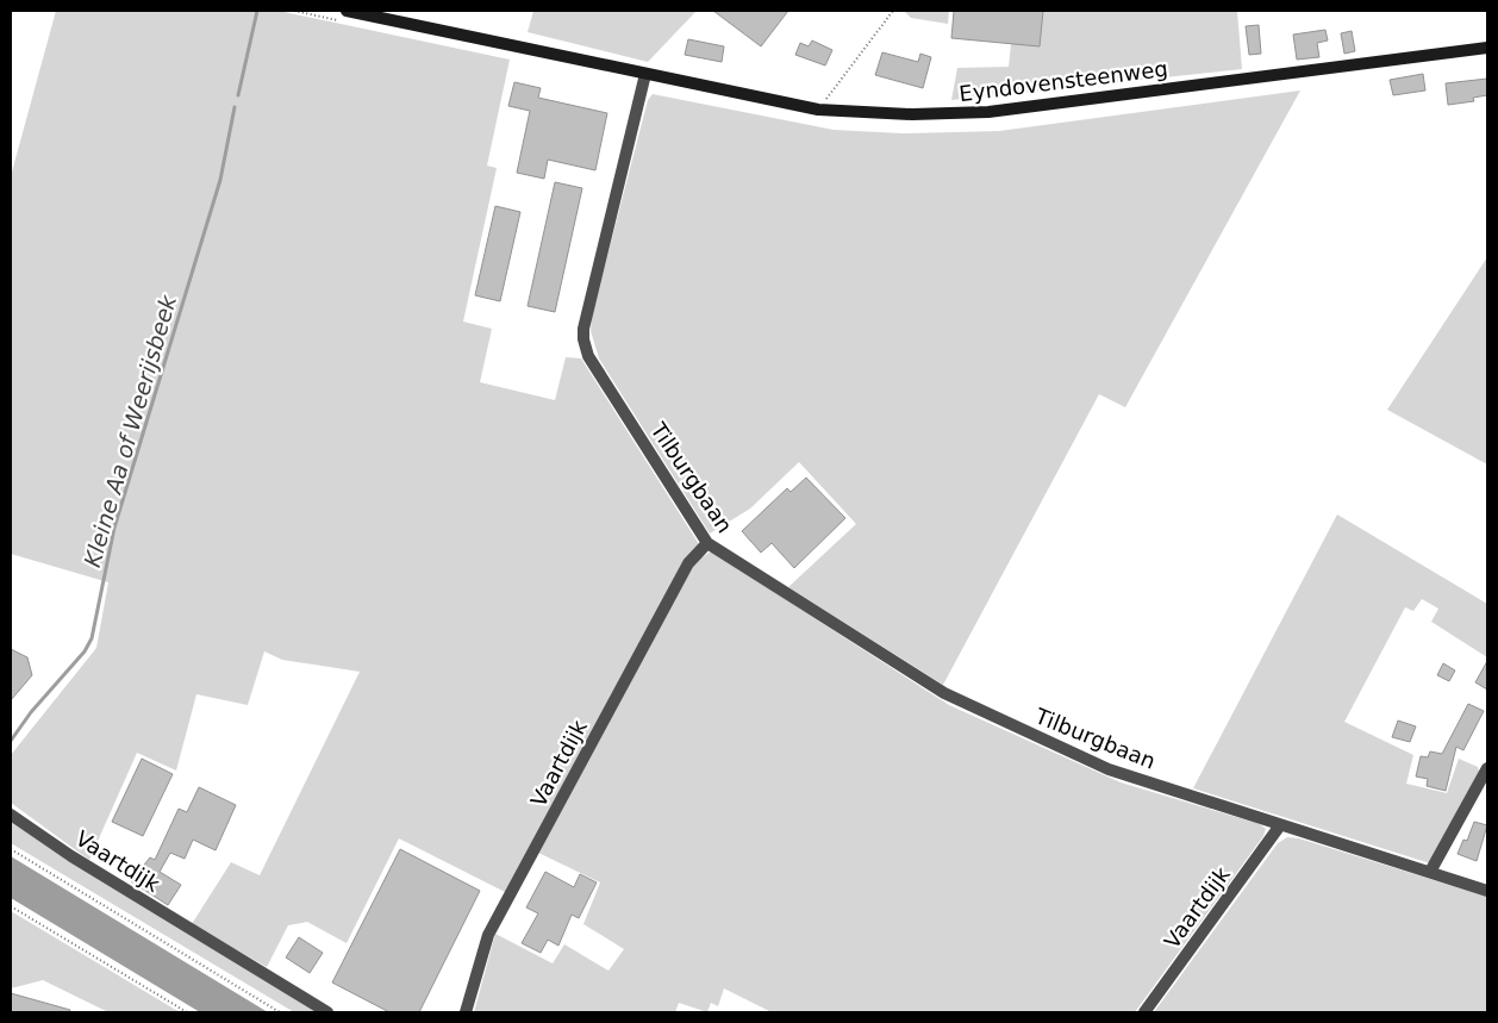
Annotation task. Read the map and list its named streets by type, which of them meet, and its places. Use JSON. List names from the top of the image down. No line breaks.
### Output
{"streets":{"street":["Eyndovensteenweg","Tilburgbaan","Vaartdijk"]},"crossings":[["Eyndovensteenweg","Tilburgbaan"],["Tilburgbaan","Vaartdijk"]],"water":["Kleine Aa of Weerijsbeek"]}
